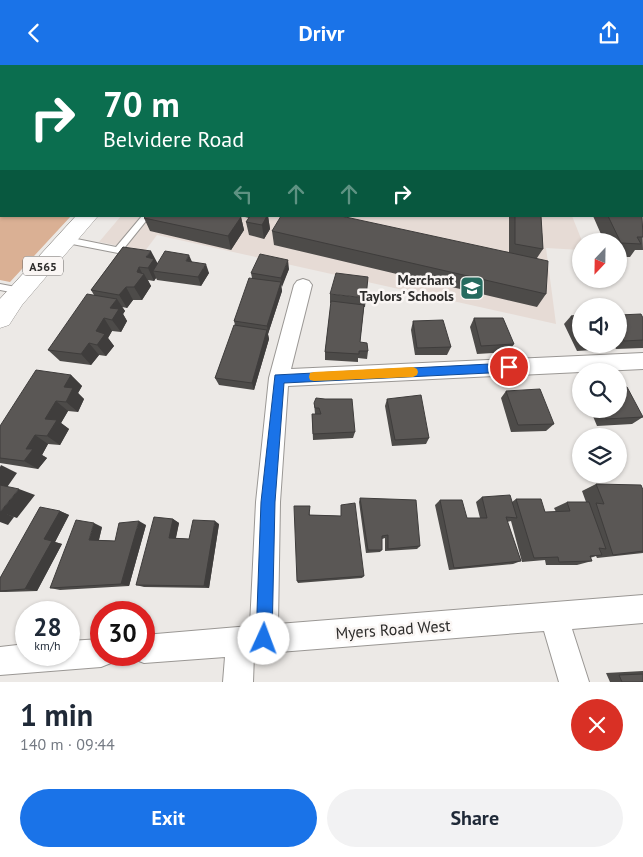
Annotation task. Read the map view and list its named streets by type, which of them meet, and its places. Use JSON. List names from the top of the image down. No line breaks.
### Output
{"streets":{"highway":["A565"],"street":["Myers Road West"]},"places":{"school or university":["Merchant Taylors' Schools"]},"north":"bottom","page":{"header":"Drivr","turn":["70 m","Belvidere Road"],"speed":"28 km/h","limit":"30","heading":["1 min","140 m · 09:44"],"buttons":["Exit","Share"]}}
